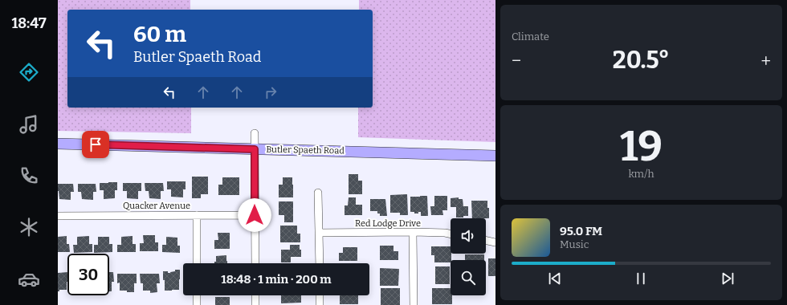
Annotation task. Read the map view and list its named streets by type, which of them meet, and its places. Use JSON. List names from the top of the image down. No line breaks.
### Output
{"streets":{"main road":["Butler Spaeth Road"],"street":["Quacker Avenue","Red Lodge Drive"]},"page":{"tabs":"18:47","tile":["Climate",["19","km/h"]],"turn":["60 m","Butler Spaeth Road"],"heat":["−","20.5°","+"],"song":["95.0 FM","Music"],"limit":"30","trip":"18:48 · 1 min · 200 m"}}
